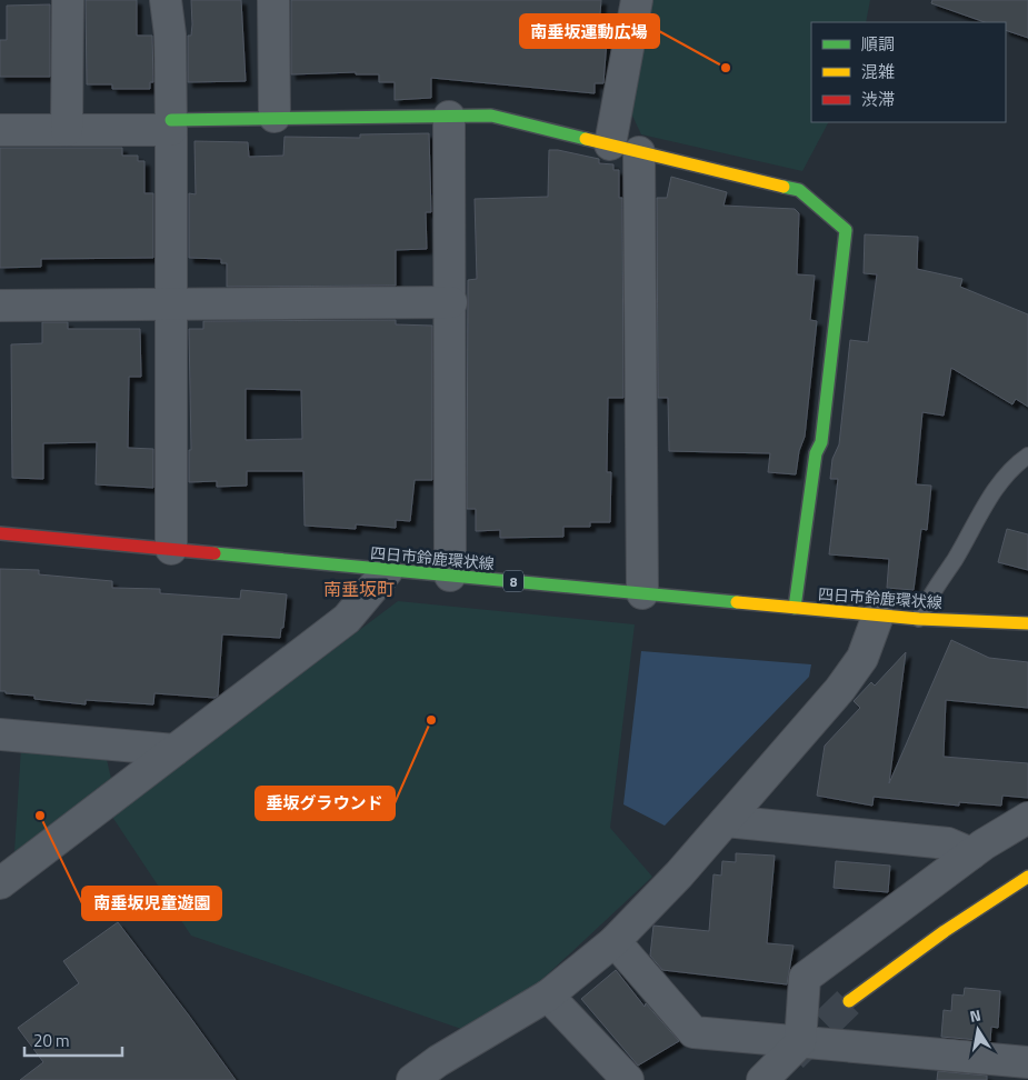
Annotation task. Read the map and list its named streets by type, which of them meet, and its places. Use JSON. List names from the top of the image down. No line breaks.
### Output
{"streets":{"street":["四日市鈴鹿環状線","8"]},"districts":["南垂坂町"],"places":["南垂坂運動広場","垂坂グラウンド","南垂坂児童遊園"],"legend":["順調","混雑","渋滞"],"scale_bar":"20 m","north":"top"}
